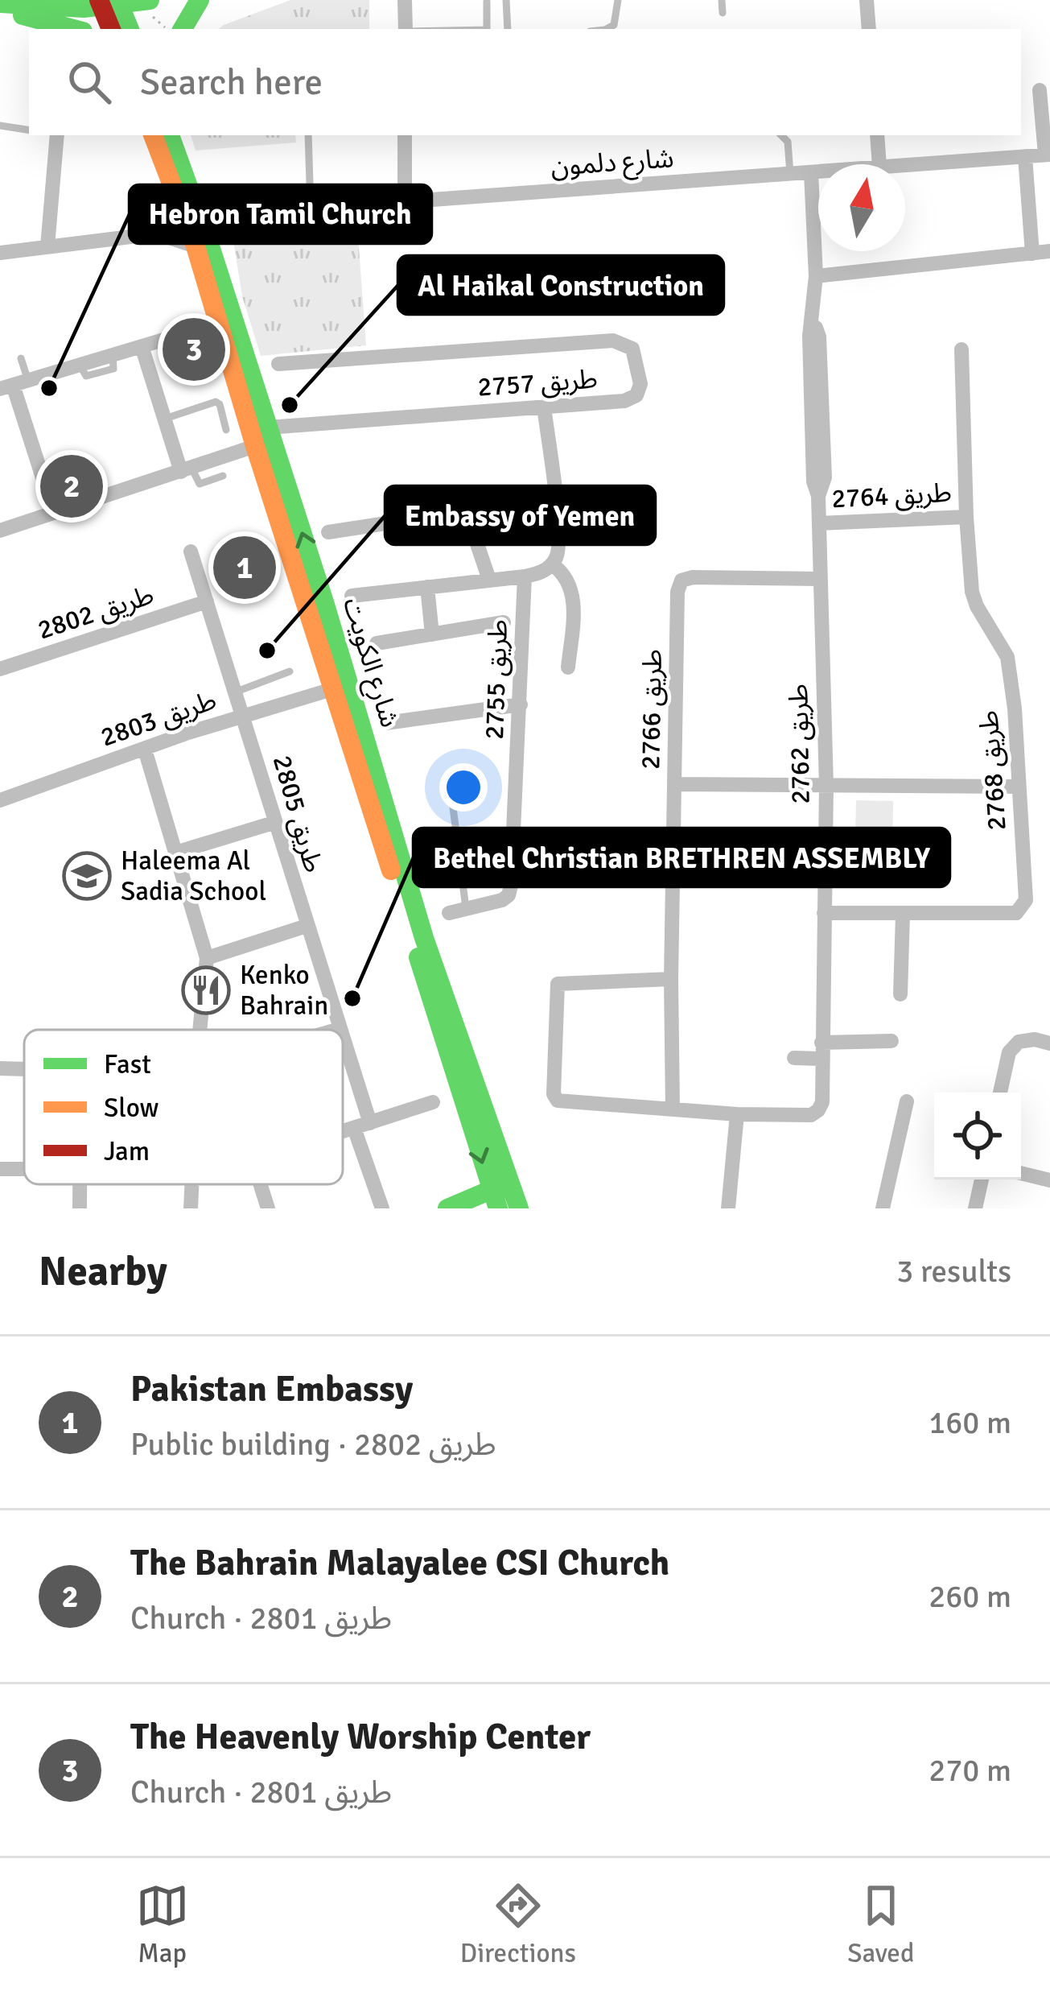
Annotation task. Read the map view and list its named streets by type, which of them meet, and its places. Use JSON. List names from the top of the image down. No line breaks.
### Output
{"streets":{"main road":["شارع الكويت"],"street":["شارع دلمون","طريق 2757","طريق 2764","طريق 2802","طريق 2755","طريق 2766","طريق 2803","طريق 2762","طريق 2768","طريق 2805"]},"crossings":[["شارع دلمون","شارع الكويت"],["شارع دلمون","طريق 2762"],["طريق 2757","شارع الكويت"],["طريق 2764","طريق 2762"],["طريق 2764","طريق 2768"],["شارع الكويت","طريق 2803"],["طريق 2766","طريق 2762"],["طريق 2803","طريق 2805"],["طريق 2762","طريق 2768"]],"places":{"other":["Hebron Tamil Church","Al Haikal Construction","Embassy of Yemen","Bethel Christian BRETHREN ASSEMBLY"],"school or university":["Haleema Al Sadia School"],"restaurant":["Kenko Bahrain"]},"legend":["Fast","Slow","Jam"],"north":"top","page":{"search":"Search here","pins":["3","2","1"],"heading":["Nearby","3 results"],"list":[{"mark":"1","name":"Pakistan Embassy","note":"Public building · طريق 2802","value":"160 m"},{"mark":"2","name":"The Bahrain Malayalee CSI Church","note":"Church · طريق 2801","value":"260 m"},{"mark":"3","name":"The Heavenly Worship Center","note":"Church · طريق 2801","value":"270 m"}],"nav":["Map","Directions","Saved"]}}
